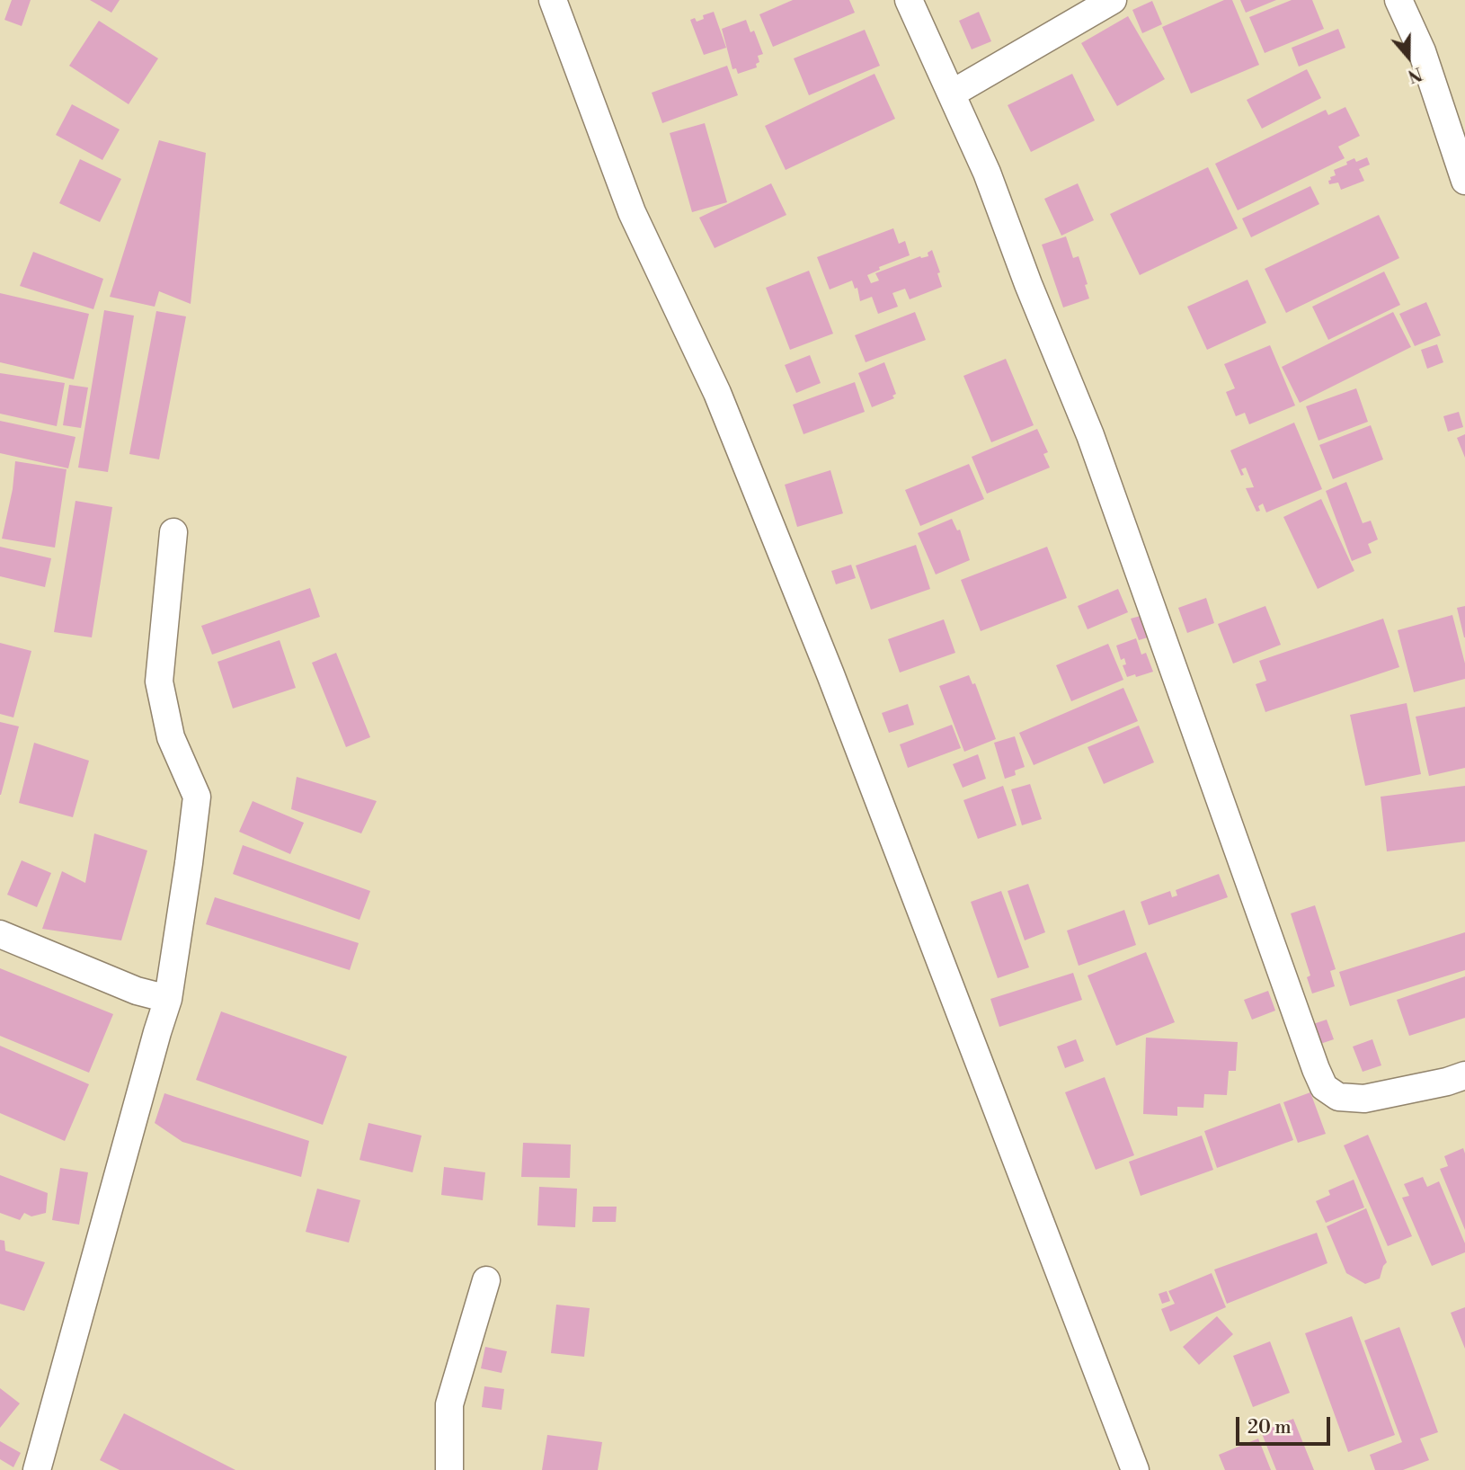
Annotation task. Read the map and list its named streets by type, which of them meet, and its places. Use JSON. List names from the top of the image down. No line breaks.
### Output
{"scale_bar":"20 m","north":"bottom"}
